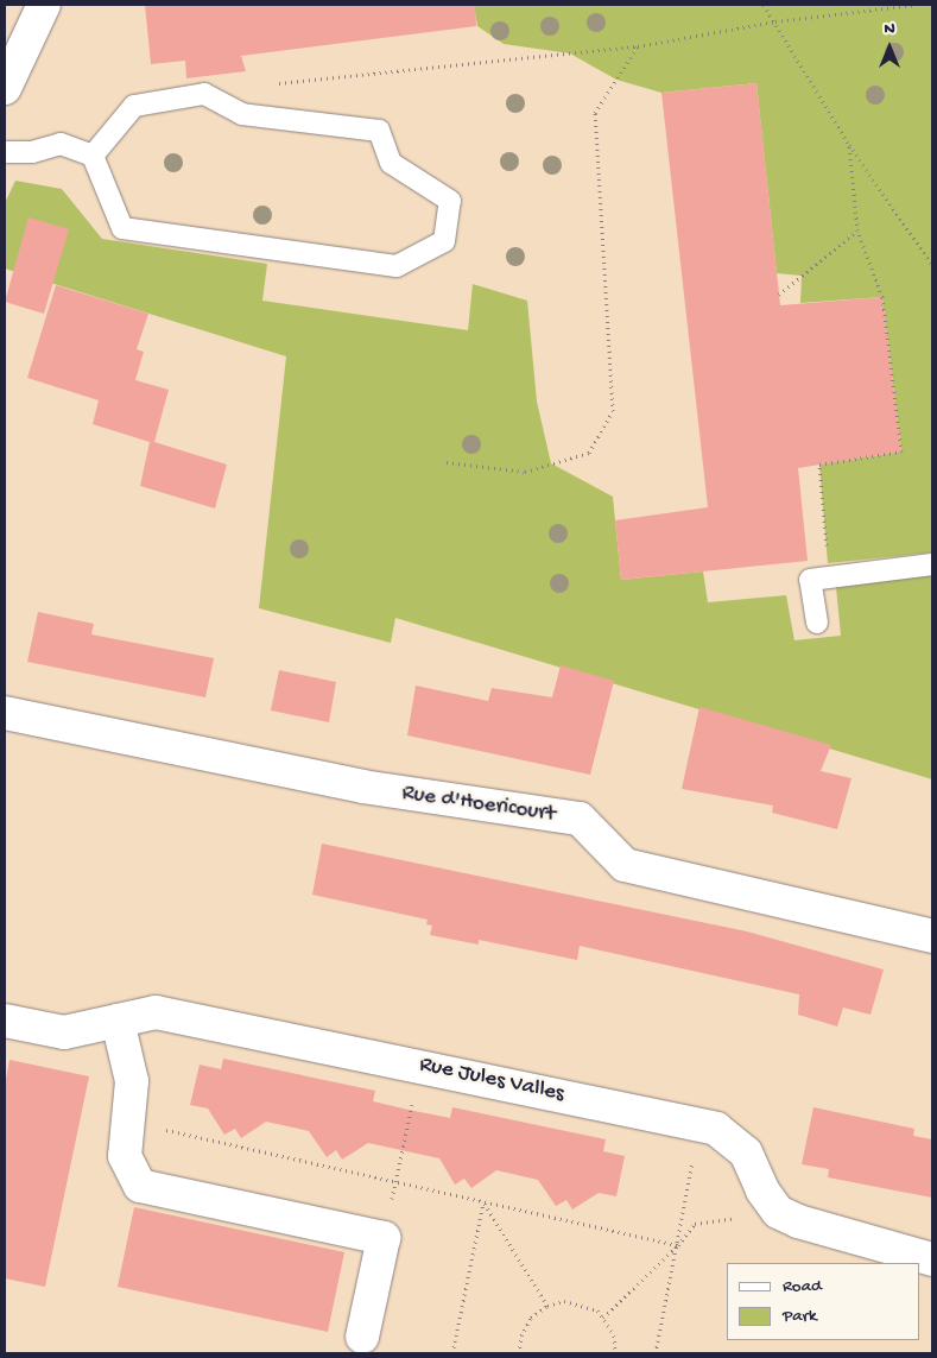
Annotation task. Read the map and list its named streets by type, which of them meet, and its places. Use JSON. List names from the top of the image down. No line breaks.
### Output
{"streets":{"street":["Rue d'Hoericourt","Rue Jules Valles"]},"legend":["Road","Park"],"north":"top"}
